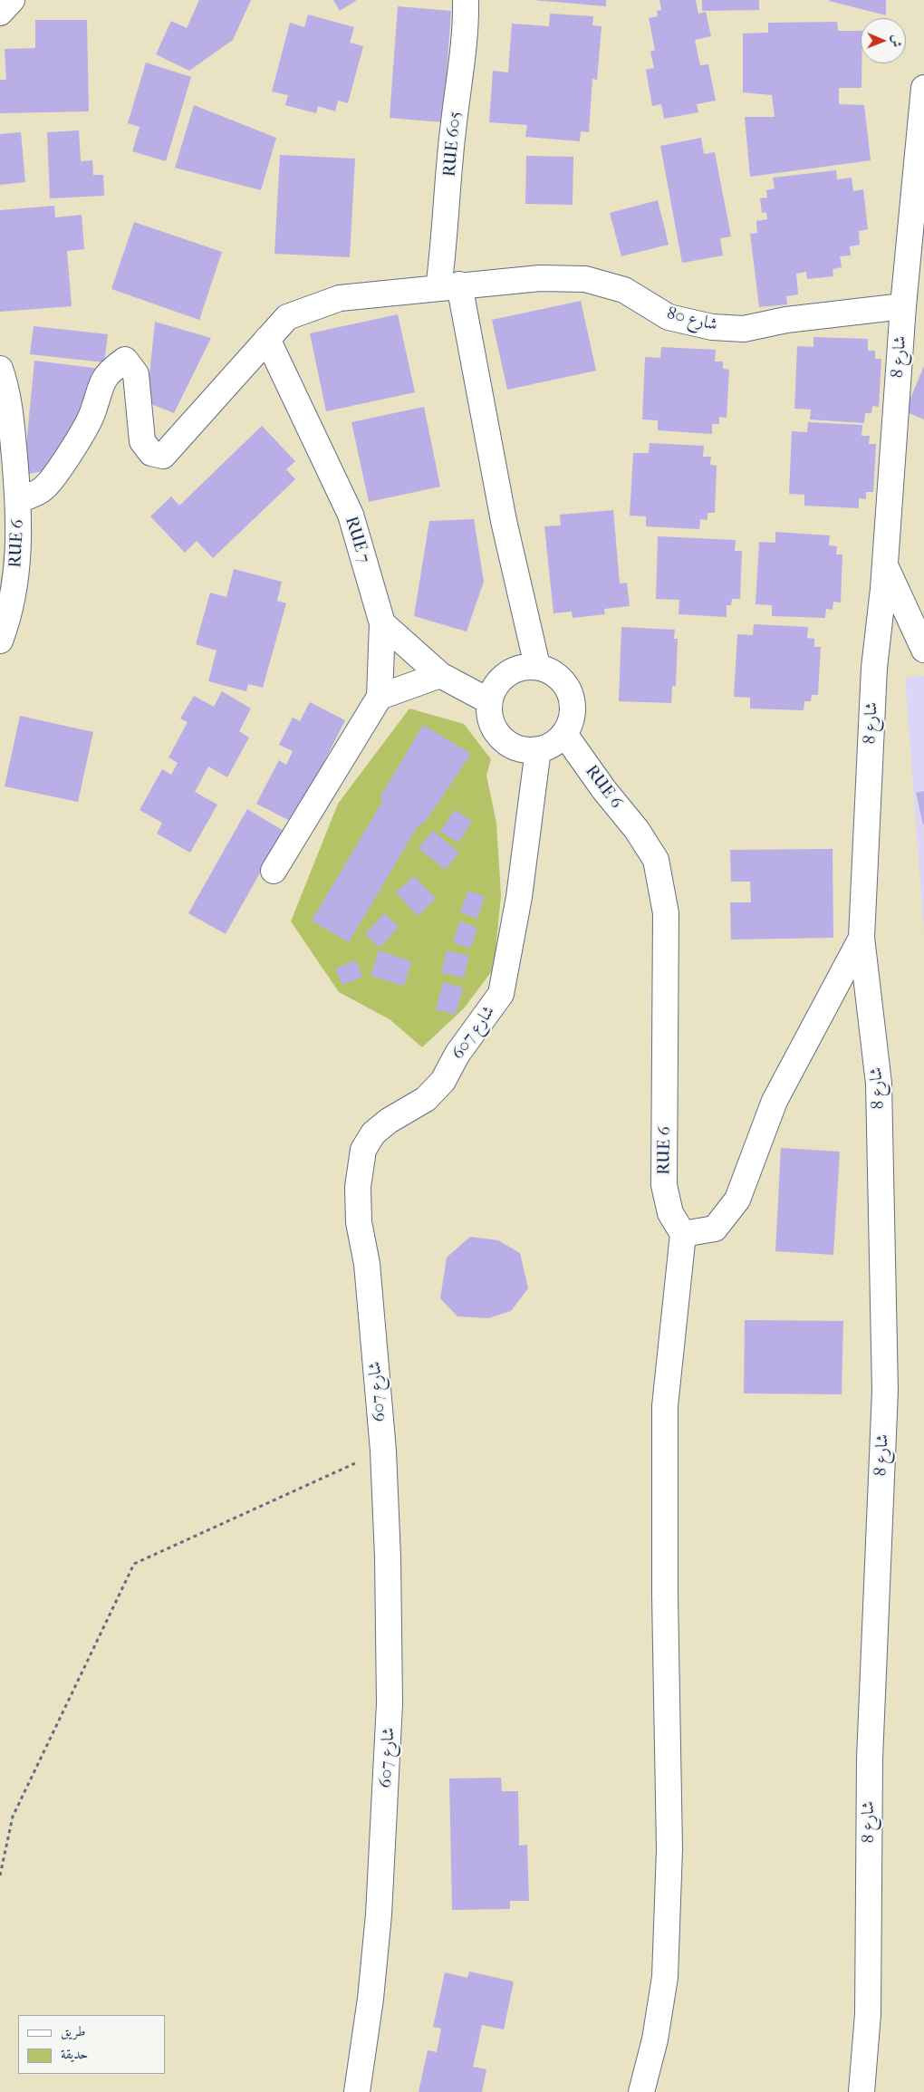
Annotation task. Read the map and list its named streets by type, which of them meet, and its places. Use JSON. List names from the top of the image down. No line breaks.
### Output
{"streets":{"street":["RUE 605","شارع 80","شارع 8","RUE 7","RUE 6","شارع 607"]},"crossings":[["RUE 605","شارع 80"],["RUE 605","RUE 6"],["RUE 605","شارع 607"],["شارع 80","شارع 8"],["شارع 80","RUE 7"],["شارع 80","RUE 6"],["RUE 6","شارع 607"]],"legend":["طريق","حديقة"],"north":"right"}
